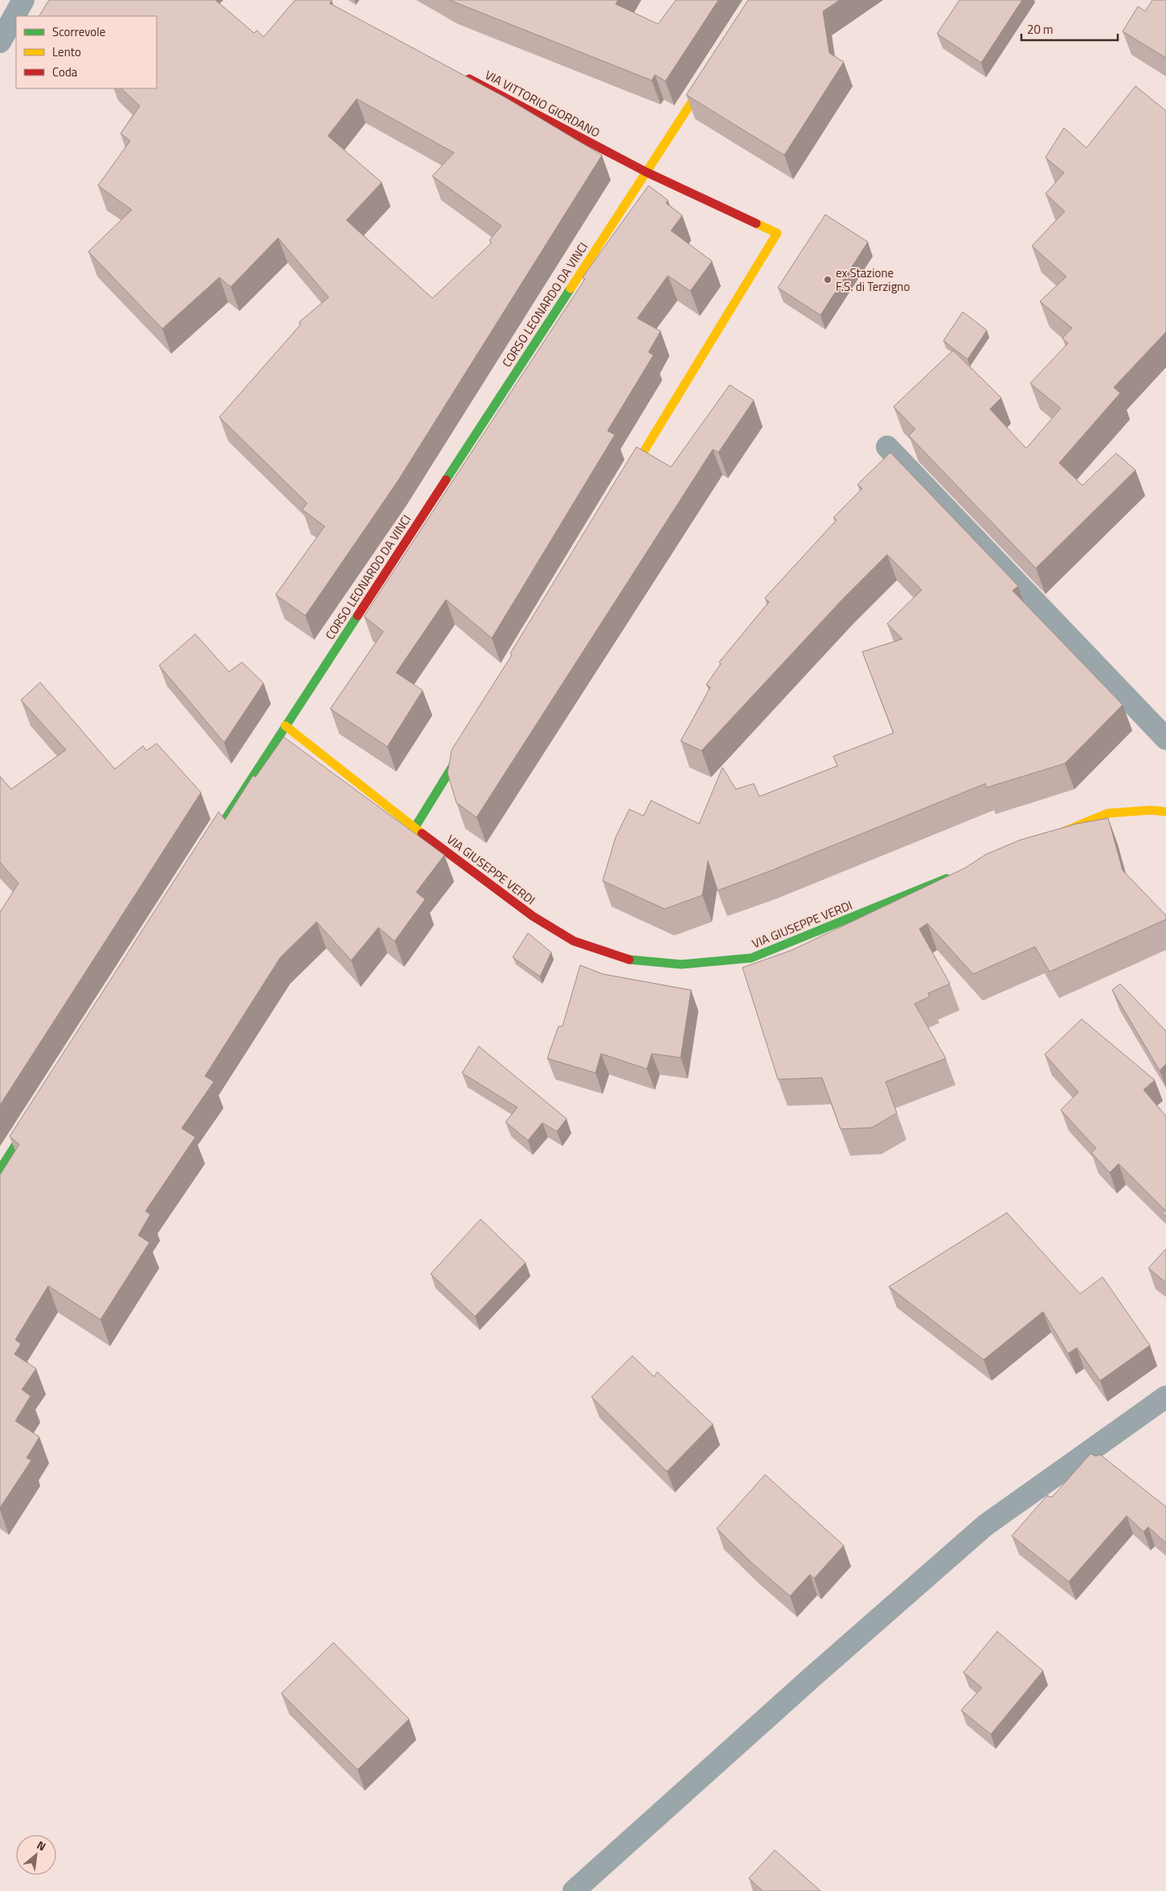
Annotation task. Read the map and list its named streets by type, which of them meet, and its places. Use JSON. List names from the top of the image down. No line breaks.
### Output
{"streets":{"street":["VIA VITTORIO GIORDANO","CORSO LEONARDO DA VINCI","VIA GIUSEPPE VERDI"]},"crossings":[["VIA VITTORIO GIORDANO","CORSO LEONARDO DA VINCI"],["CORSO LEONARDO DA VINCI","VIA GIUSEPPE VERDI"]],"places":["ex Stazione F.S. di Terzigno"],"legend":["Scorrevole","Lento","Coda"],"scale_bar":"20 m","north":"top right"}
